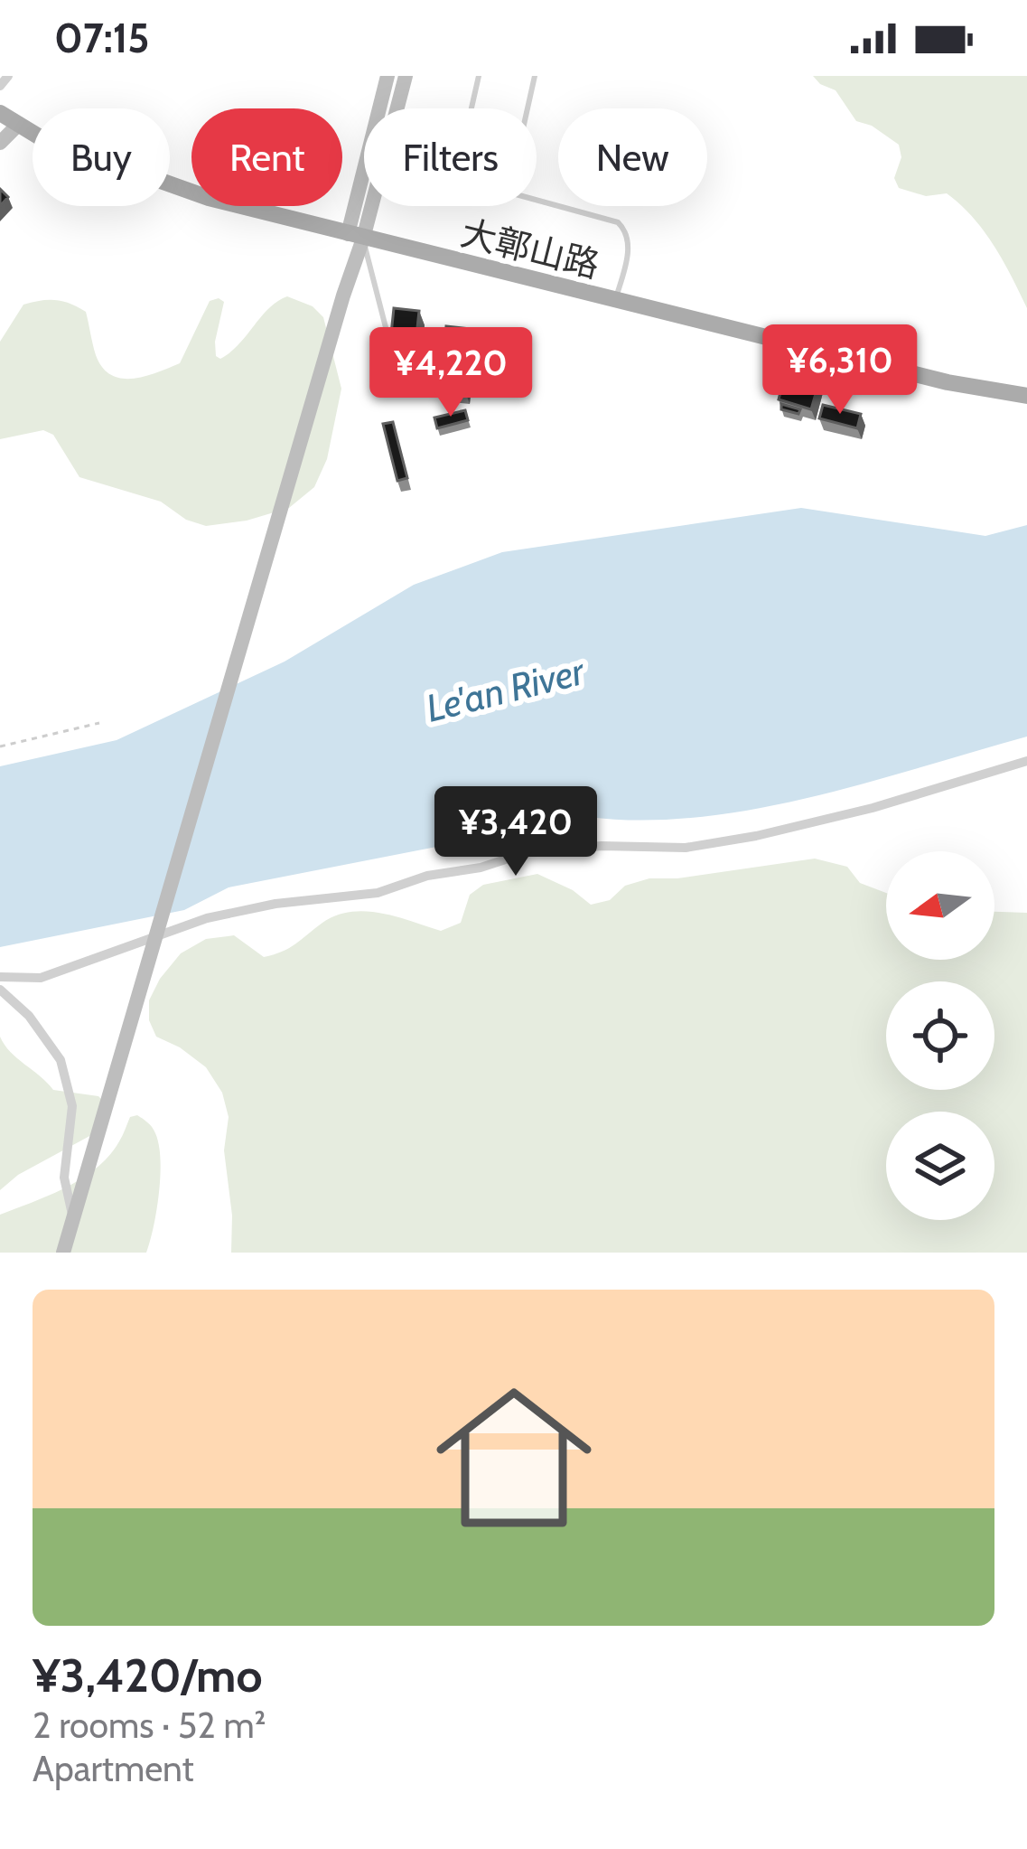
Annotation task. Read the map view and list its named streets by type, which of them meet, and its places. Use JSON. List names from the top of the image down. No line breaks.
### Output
{"streets":{"main road":["大鄣山路"]},"water":["Le'an River"],"north":"left","page":{"status":"07:15","chip":["Buy","Rent","Filters","New"],"price":["¥6,310","¥4,220","¥3,420"],"list":[{"name":"¥3,420/mo","note":"2 rooms · 52 m² · Apartment"}]}}
